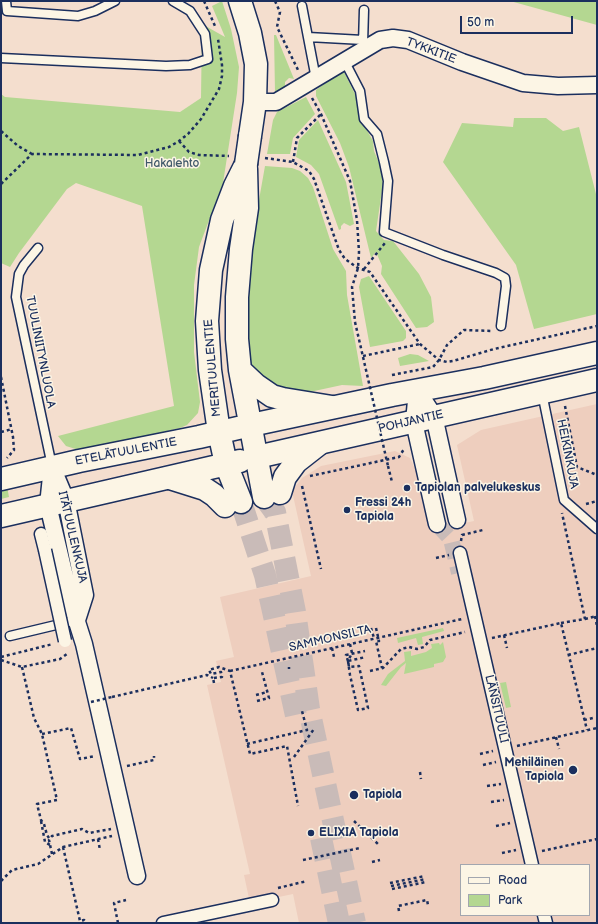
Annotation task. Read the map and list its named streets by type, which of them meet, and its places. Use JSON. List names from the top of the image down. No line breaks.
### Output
{"streets":{"main road":["MERITUULENTIE","POHJANTIE","ETELÄTUULENTIE"],"street":["TYKKITIE","ITÄTUULENKUJA","LÄNSITUULI"],"lane":["TUULINIITYNLUOLA","HEIKINKUJA"],"path":["SAMMONSILTA"]},"crossings":[["TYKKITIE","MERITUULENTIE"],["TUULINIITYNLUOLA","ETELÄTUULENTIE"],["TUULINIITYNLUOLA","ITÄTUULENKUJA"],["MERITUULENTIE","POHJANTIE"],["MERITUULENTIE","ETELÄTUULENTIE"],["POHJANTIE","HEIKINKUJA"],["ETELÄTUULENTIE","ITÄTUULENKUJA"],["SAMMONSILTA","LÄNSITUULI"]],"parks":["Hakalehto"],"places":["Tapiolan palvelukeskus","Fressi 24h Tapiola","Mehiläinen Tapiola","Tapiola","ELIXIA Tapiola"],"legend":["Road","Park"],"scale_bar":"50 m"}
